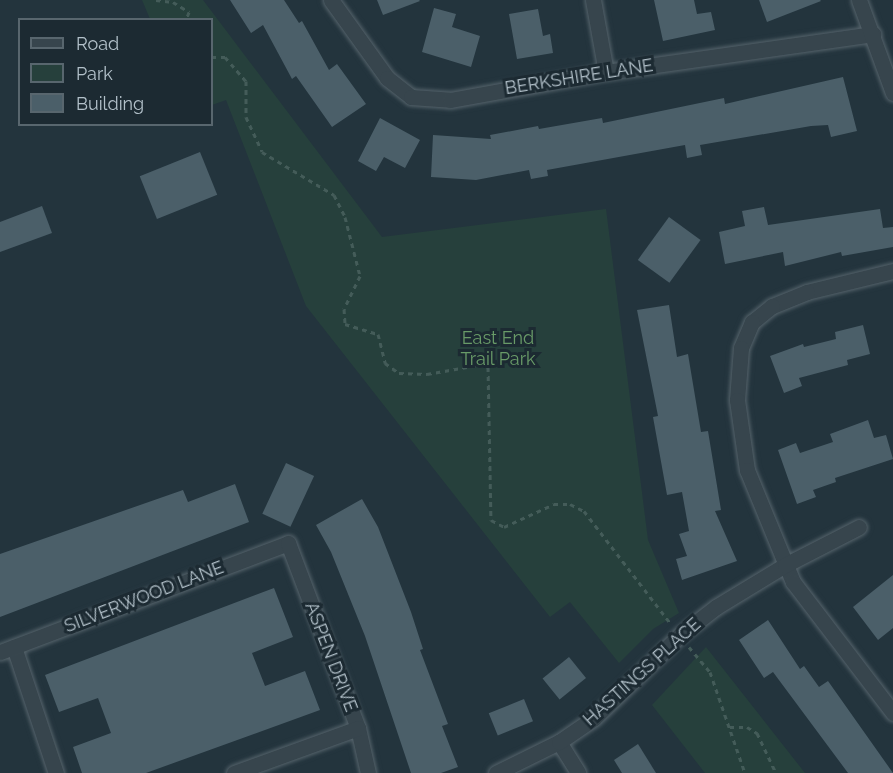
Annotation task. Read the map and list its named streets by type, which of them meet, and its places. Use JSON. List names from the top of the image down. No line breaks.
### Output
{"streets":{"street":["BERKSHIRE LANE","SILVERWOOD LANE","ASPEN DRIVE","HASTINGS PLACE"]},"crossings":[["SILVERWOOD LANE","ASPEN DRIVE"]],"parks":["East End Trail Park"],"legend":["Road","Park","Building"]}
